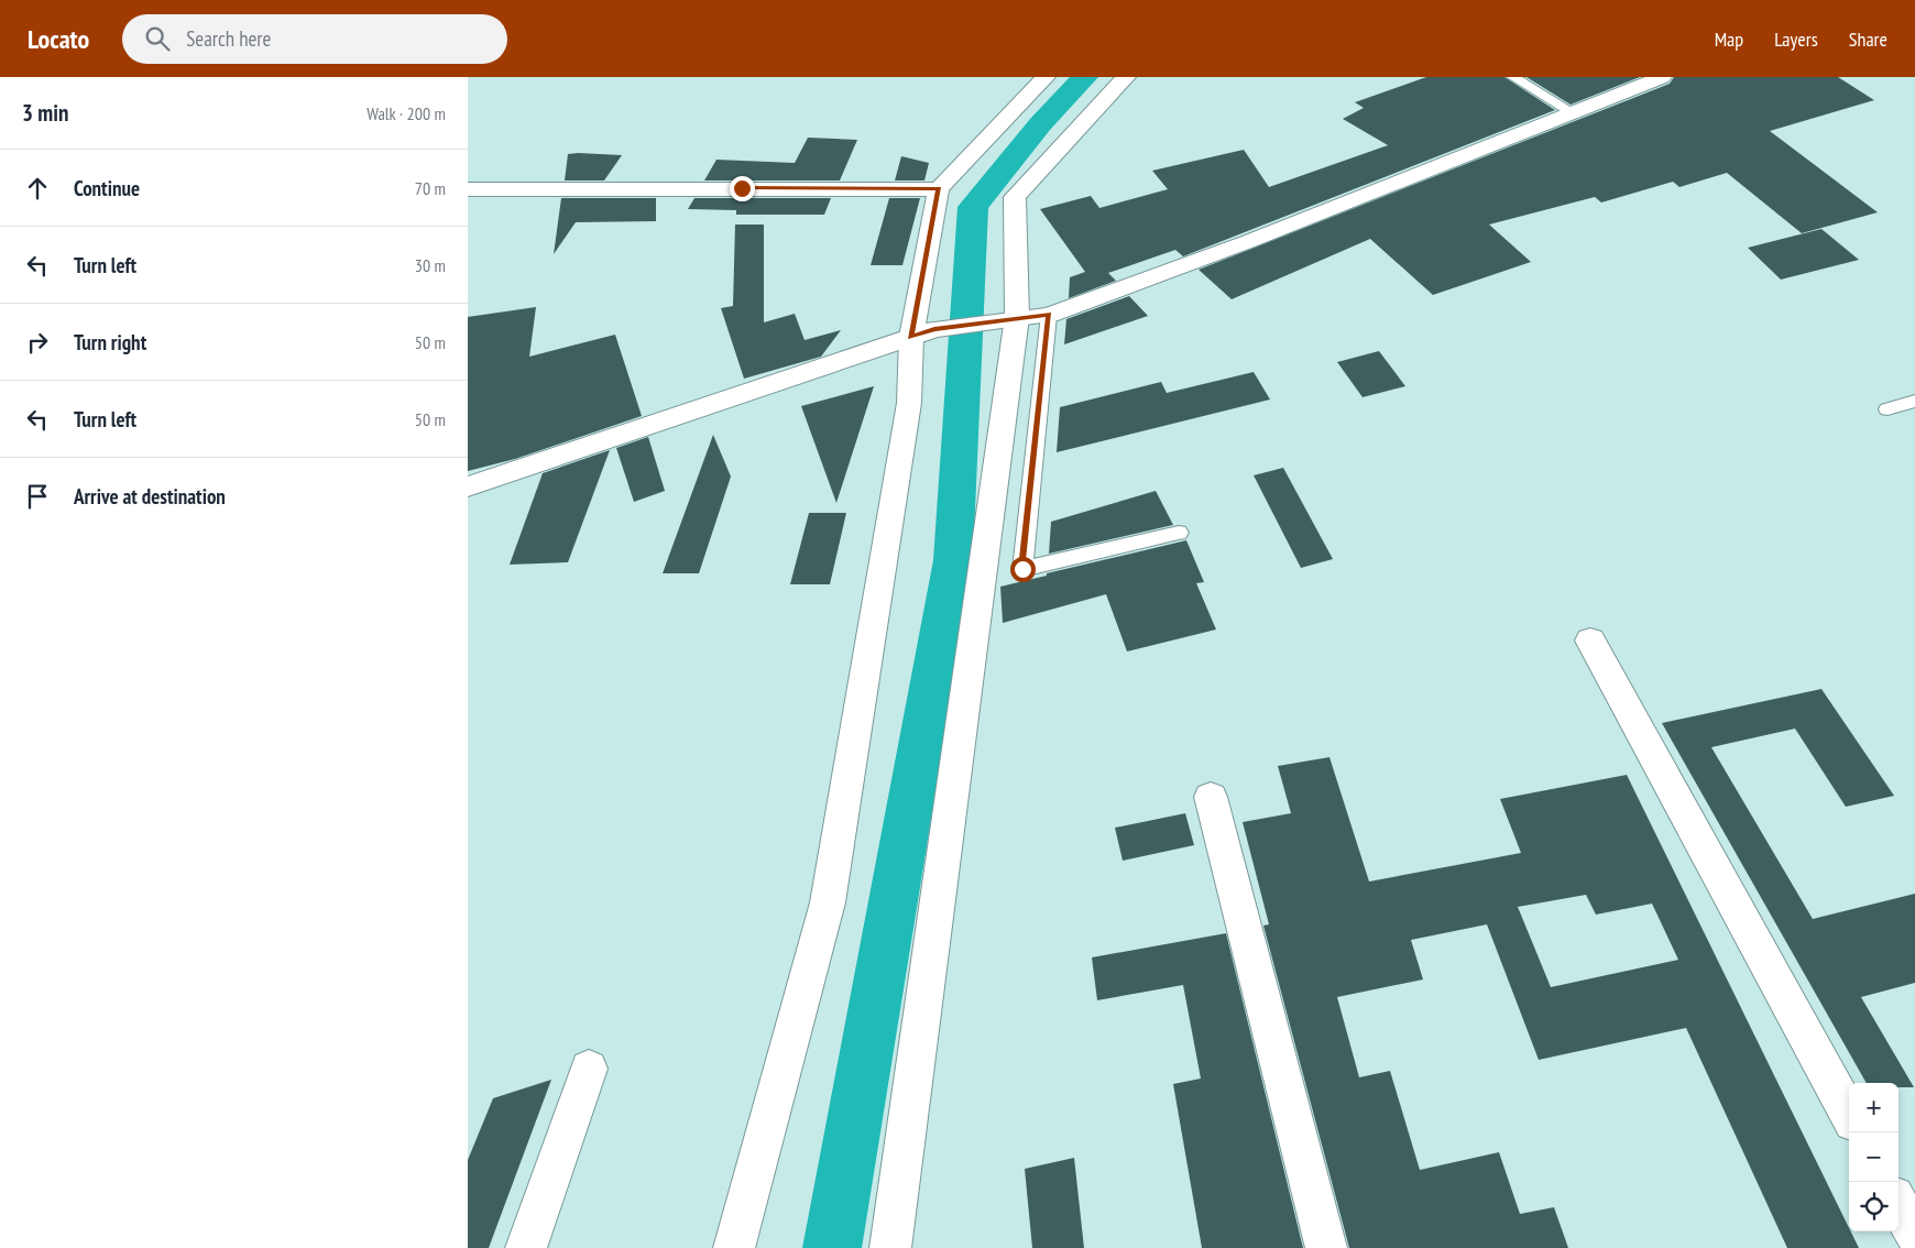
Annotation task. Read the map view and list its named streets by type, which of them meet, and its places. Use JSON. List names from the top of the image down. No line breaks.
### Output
{"page":{"header":"Locato","search":"Search here","nav":["Map","Layers","Share"],"heading":["3 min","Walk · 200 m"],"list":[["Continue","70 m"],["Turn left","30 m"],["Turn right","50 m"],["Turn left","50 m"],"Arrive at destination"],"map_buttons":["+","−"]}}
